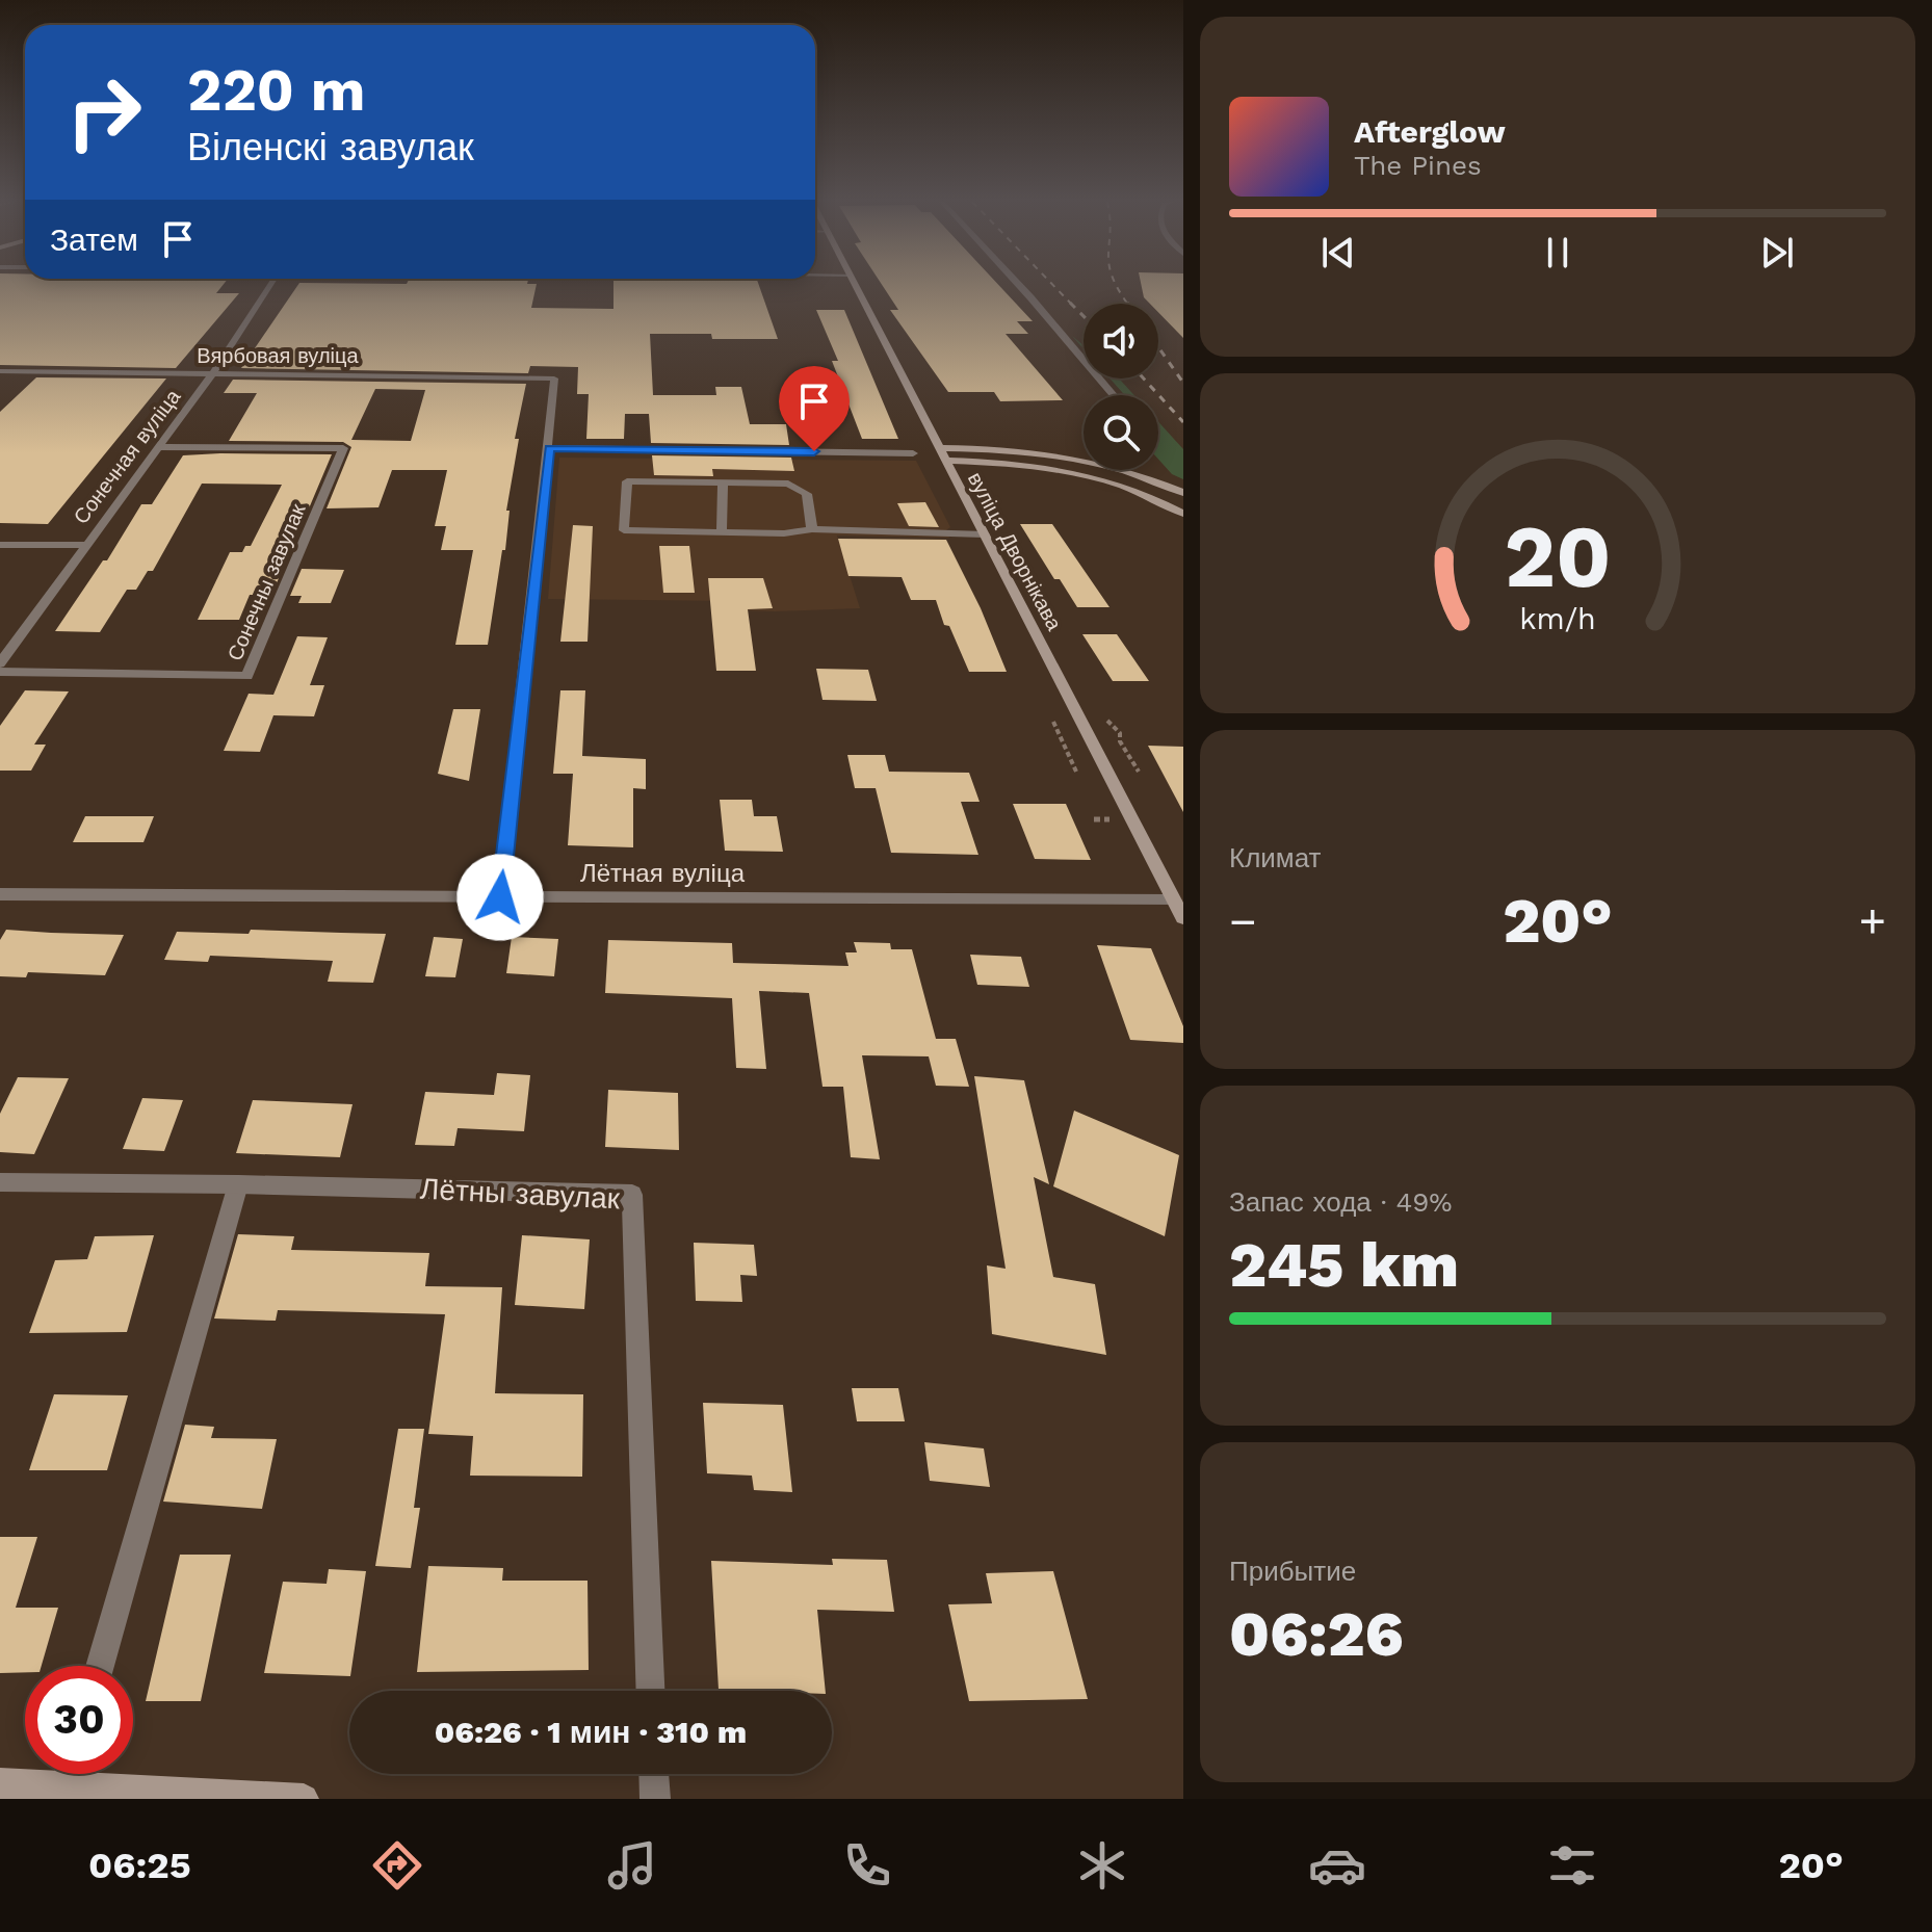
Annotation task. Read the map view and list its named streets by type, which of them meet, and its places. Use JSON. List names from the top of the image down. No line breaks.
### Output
{"streets":{"main road":["вуліца Дворнікава"],"street":["Вярбовая вуліца","Сонечная вуліца","Сонечны завулак","Лётная вуліца","Лётны завулак"]},"crossings":[["Вярбовая вуліца","Сонечная вуліца"],["Сонечная вуліца","Сонечны завулак"],["вуліца Дворнікава","Лётная вуліца"]],"page":{"turn":["220 m","Віленскі завулак"],"song":["Afterglow","The Pines"],"then":"Затем","tile":["Климат",["Запас хода · 49%","245 km"],["Прибытие","06:26"]],"heat":["−","20°","+"],"limit":"30","trip":"06:26 · 1 мин · 310 m","tabs":["06:25","20°"],"gauge":["20","km/h"]}}
